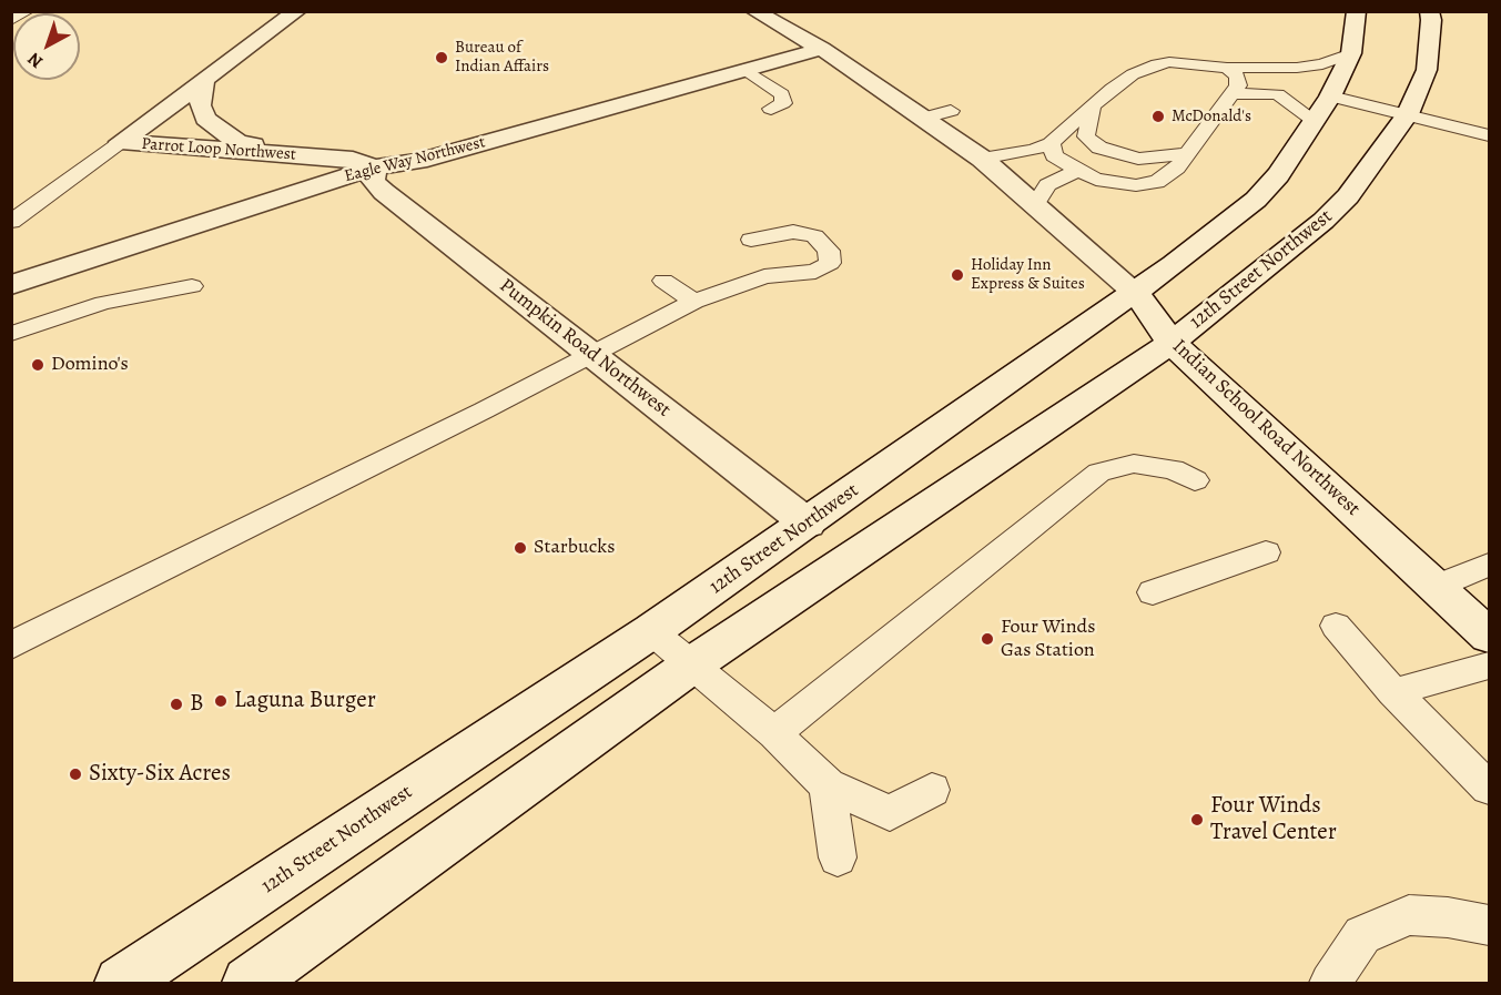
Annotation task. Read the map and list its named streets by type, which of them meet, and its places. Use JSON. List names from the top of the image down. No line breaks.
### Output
{"streets":{"main road":["Parrot Loop Northwest","Eagle Way Northwest","12th Street Northwest","Pumpkin Road Northwest","Indian School Road Northwest"]},"crossings":[["Parrot Loop Northwest","Eagle Way Northwest"],["Parrot Loop Northwest","Pumpkin Road Northwest"],["Eagle Way Northwest","Pumpkin Road Northwest"],["Eagle Way Northwest","Indian School Road Northwest"],["12th Street Northwest","Pumpkin Road Northwest"],["12th Street Northwest","Indian School Road Northwest"]],"places":["Bureau of Indian Affairs","McDonald's","Holiday Inn Express & Suites","Domino's","Starbucks","Four Winds Gas Station","Laguna Burger","B","Sixty-Six Acres","Four Winds Travel Center"],"north":"bottom left"}
